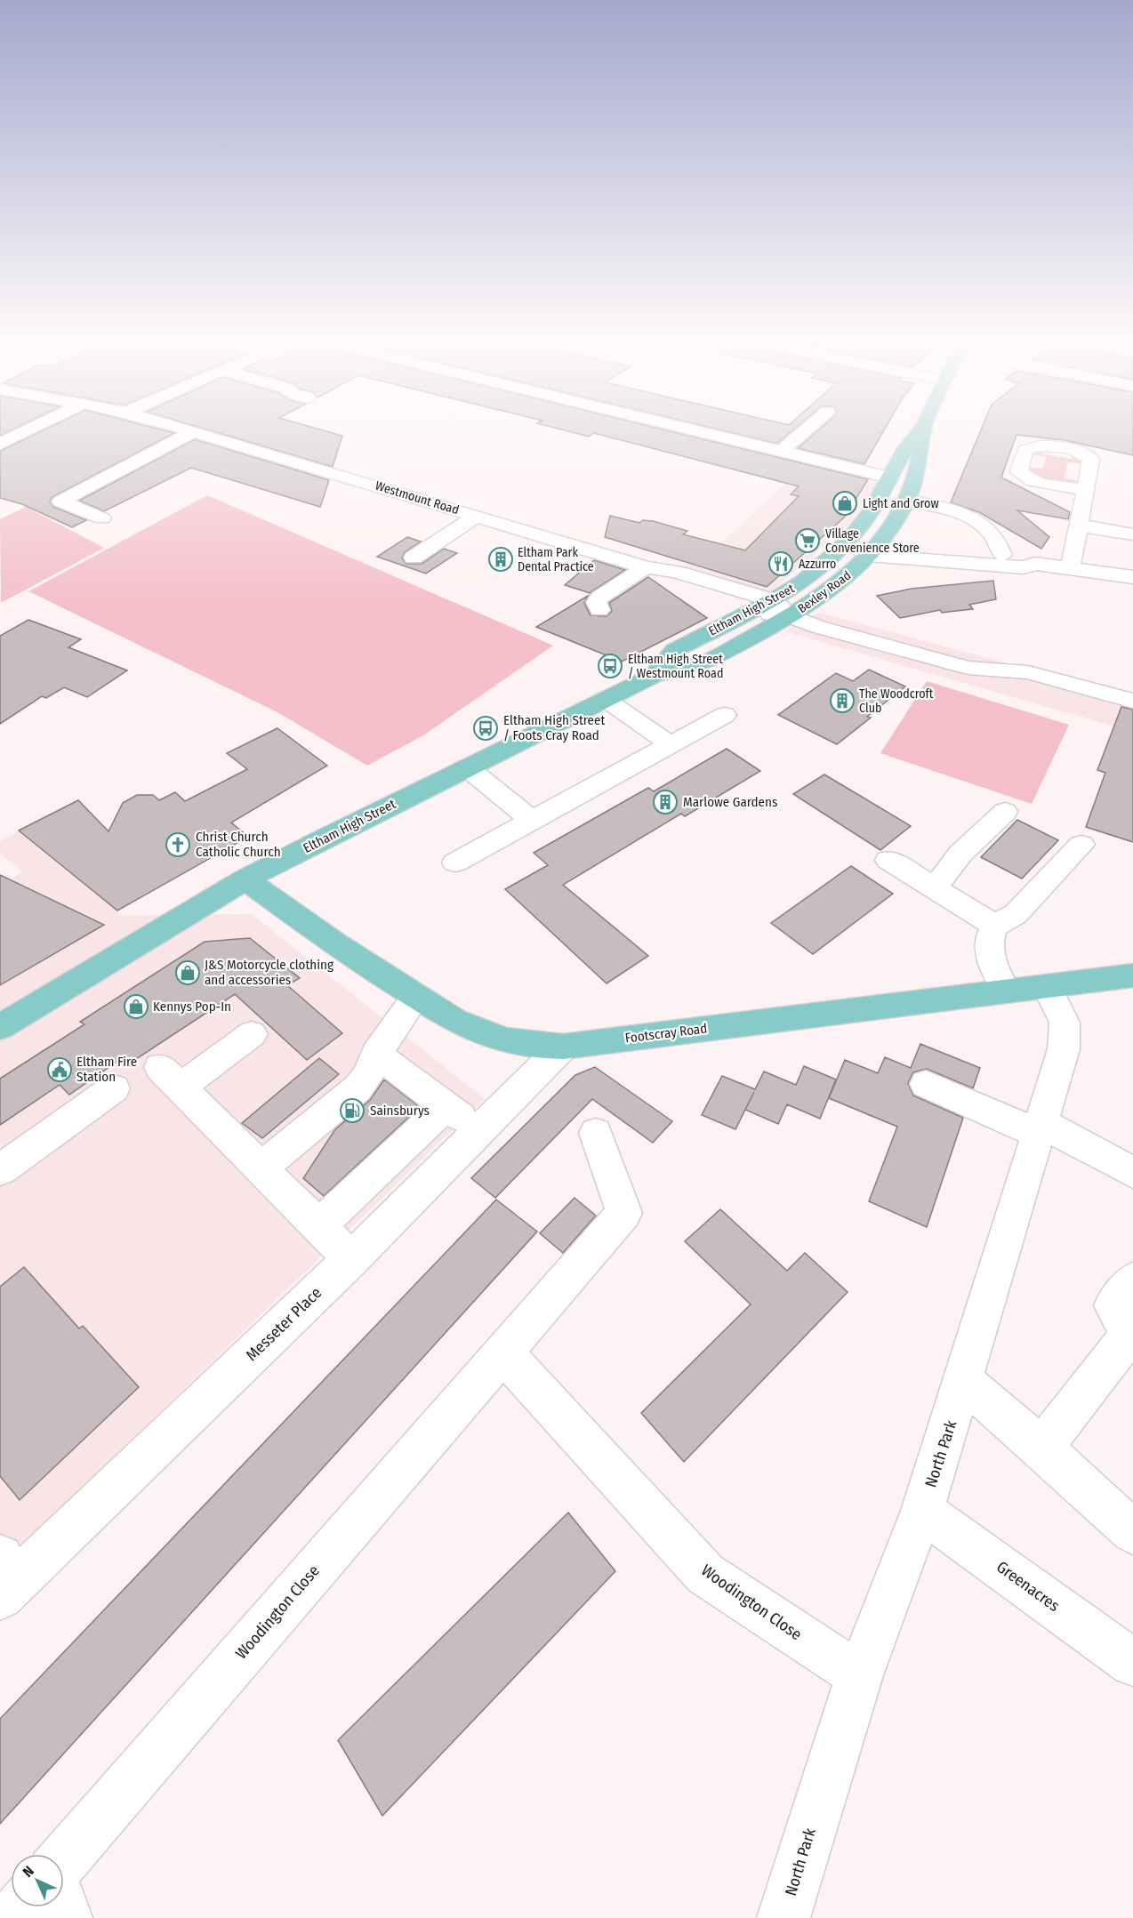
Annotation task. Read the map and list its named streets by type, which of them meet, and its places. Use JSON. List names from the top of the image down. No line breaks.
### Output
{"streets":{"main road":["Bexley Road","Eltham High Street","Footscray Road"],"street":["Westmount Road","Messeter Place","North Park","Greenacres","Woodington Close"]},"crossings":[["Westmount Road","Bexley Road"],["Westmount Road","Eltham High Street"],["Bexley Road","Eltham High Street"],["Eltham High Street","Footscray Road"],["Footscray Road","Messeter Place"],["Footscray Road","North Park"],["North Park","Greenacres"],["North Park","Woodington Close"]],"places":{"shop":["Light and Grow","J&S Motorcycle clothing and accessories","Kennys Pop-In"],"supermarket":["Village Convenience Store"],"building":["Eltham Park Dental Practice","The Woodcroft Club","Marlowe Gardens"],"restaurant":["Azzurro"],"bus stop":["Eltham High Street / Westmount Road","Eltham High Street / Foots Cray Road"],"church":["Christ Church Catholic Church"],"public building":["Eltham Fire Station"],"fuel station":["Sainsburys"]},"north":"top left"}
